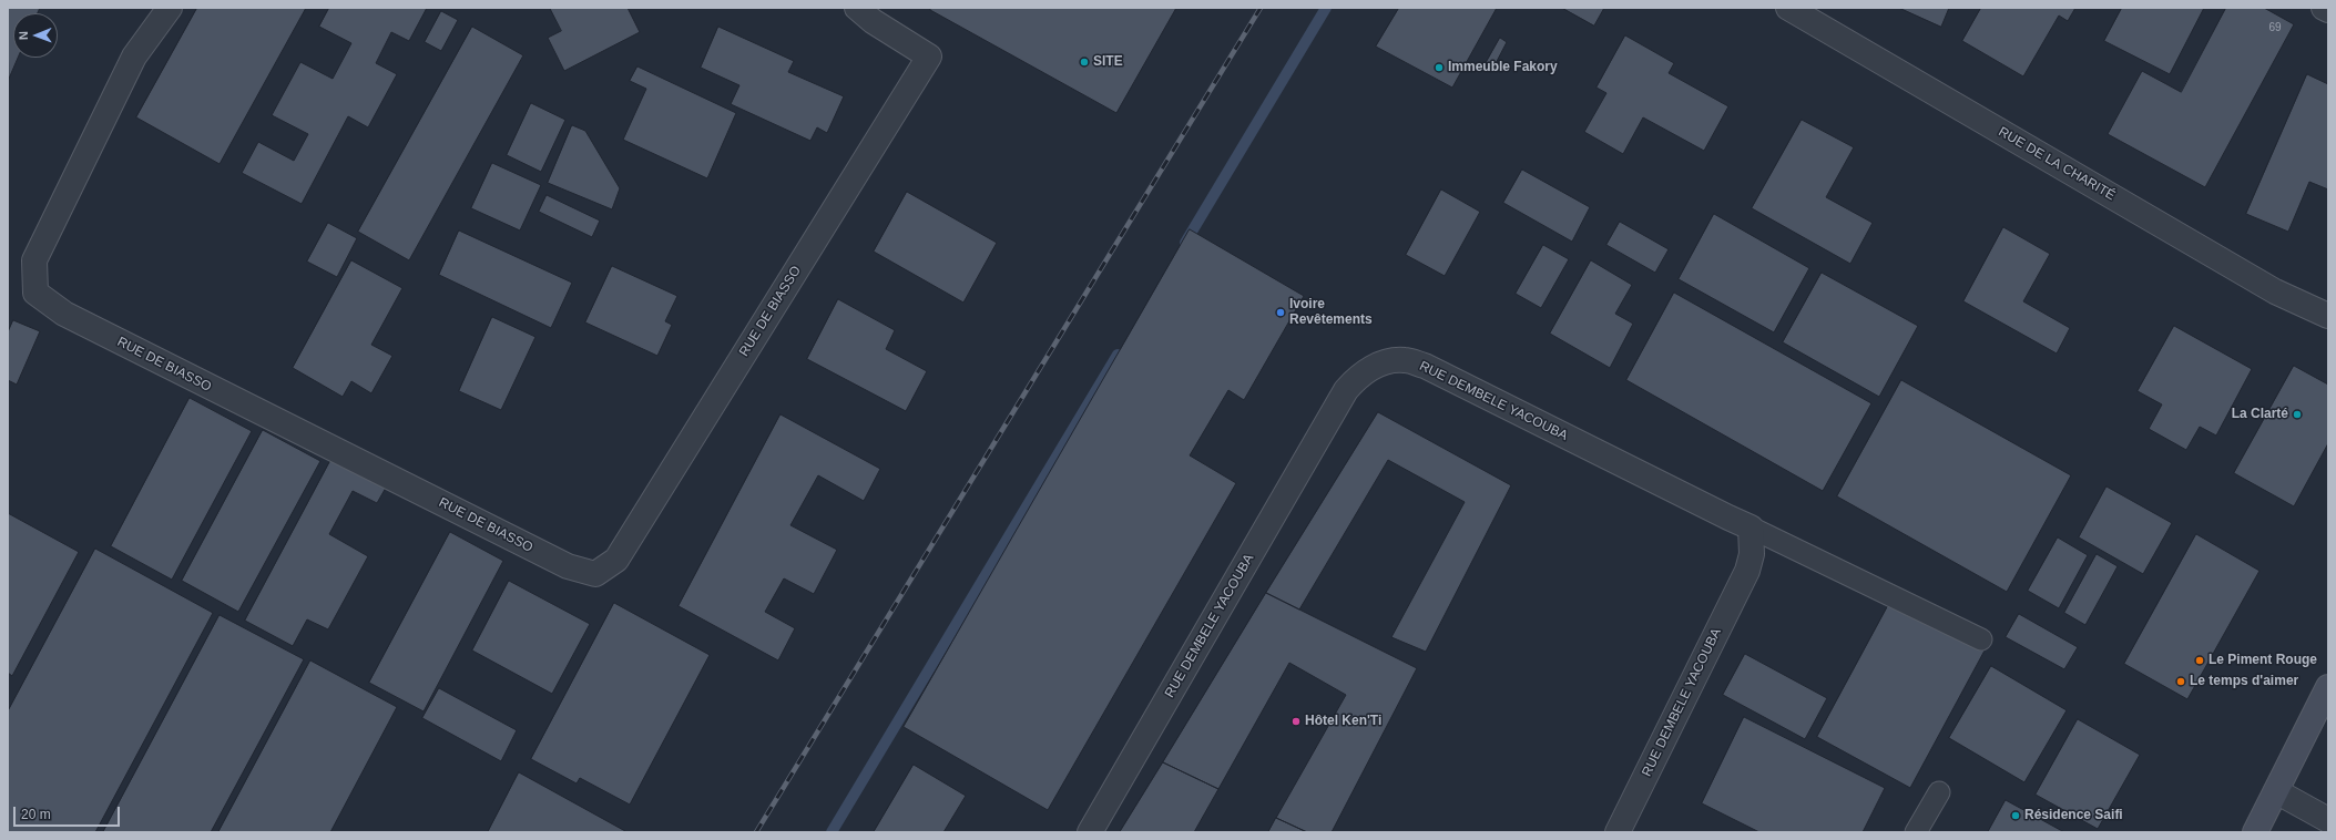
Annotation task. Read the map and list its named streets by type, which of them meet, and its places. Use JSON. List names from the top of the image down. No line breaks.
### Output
{"streets":{"street":["RUE DE LA CHARITÉ","RUE DE BIASSO","RUE DEMBELE YACOUBA"]},"places":["SITE","Immeuble Fakory","Ivoire Revêtements","La Clarté","Le Piment Rouge","Le temps d'aimer","Hôtel Ken'Ti","Résidence Saifi"],"house_numbers":["69"],"scale_bar":"20 m","north":"left"}
